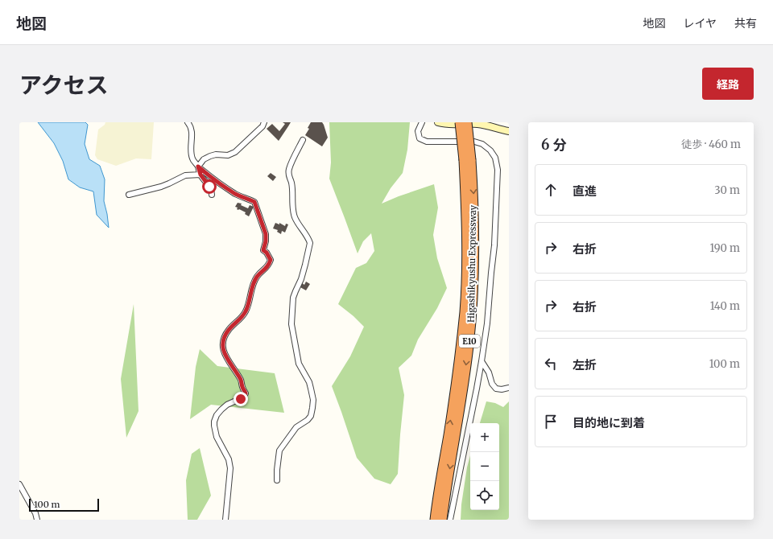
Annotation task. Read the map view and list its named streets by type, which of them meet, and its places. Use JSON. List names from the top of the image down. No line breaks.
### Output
{"streets":{"highway":["Higashikyushu Expressway","E10"]},"scale_bar":"100 m","page":{"header":"地図","nav":["地図","レイヤ","共有"],"title":"アクセス","buttons":"経路","heading":["6 分","徒歩 · 460 m"],"list":[["直進","30 m"],["右折","190 m"],["右折","140 m"],["左折","100 m"],"目的地に到着"],"map_buttons":["+","−"],"scale":"100 m"}}
